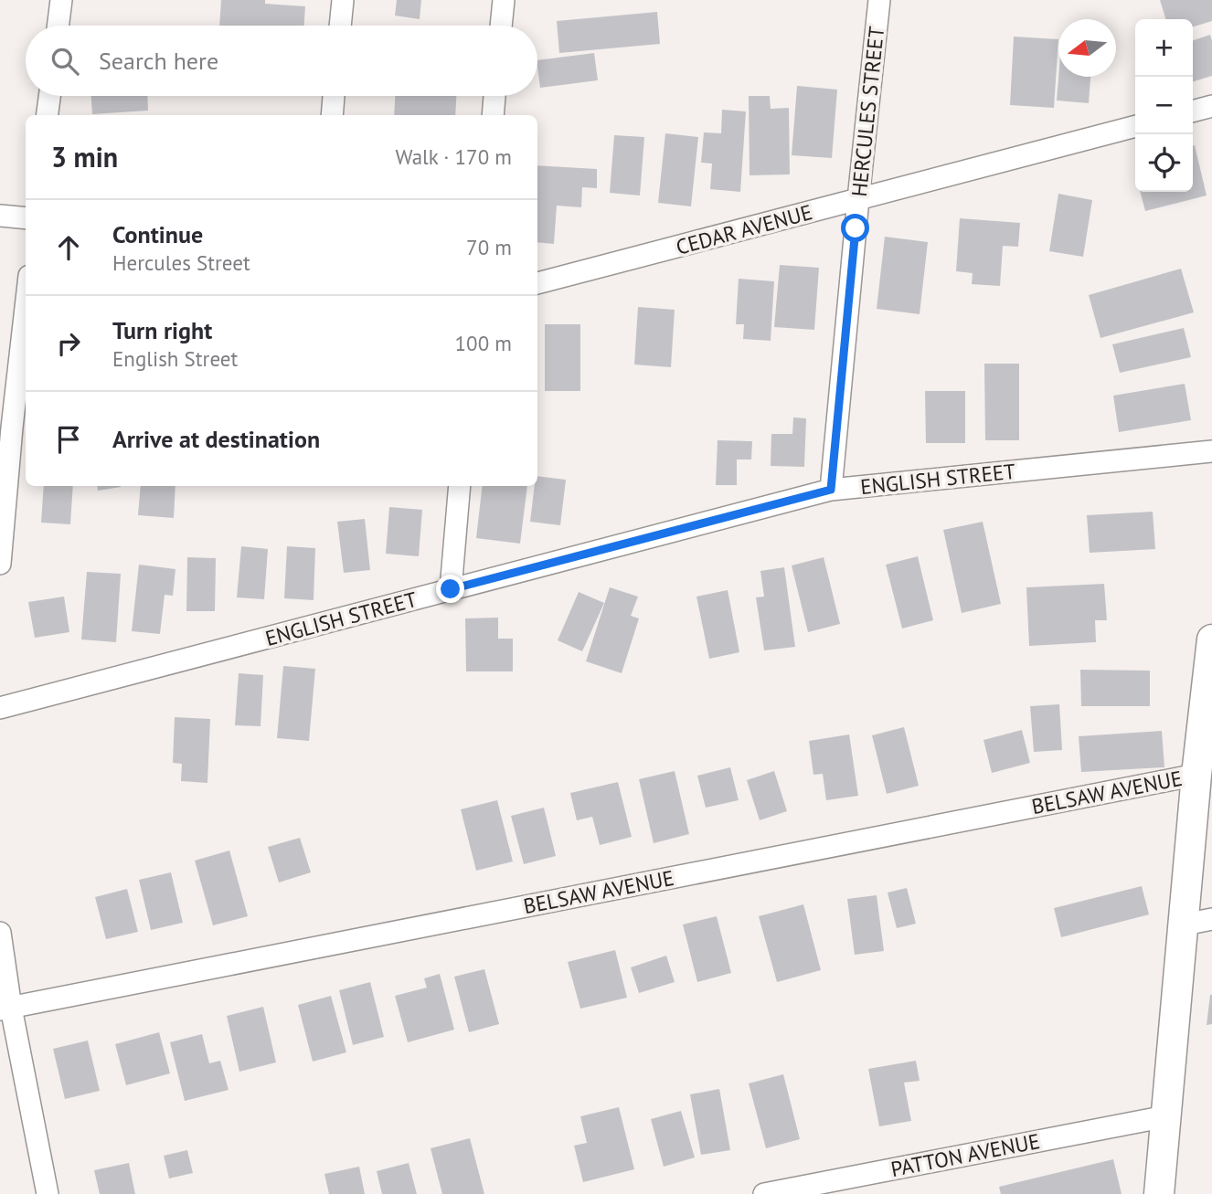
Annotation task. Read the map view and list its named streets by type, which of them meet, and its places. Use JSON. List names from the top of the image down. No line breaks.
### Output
{"streets":{"street":["HERCULES STREET","CEDAR AVENUE","ENGLISH STREET","BELSAW AVENUE","PATTON AVENUE"]},"crossings":[["HERCULES STREET","CEDAR AVENUE"],["HERCULES STREET","ENGLISH STREET"]],"north":"left","page":{"map_buttons":["+","−"],"search":"Search here","heading":["3 min","Walk · 170 m"],"list":[["Continue","Hercules Street","70 m"],["Turn right","English Street","100 m"],"Arrive at destination"]}}
